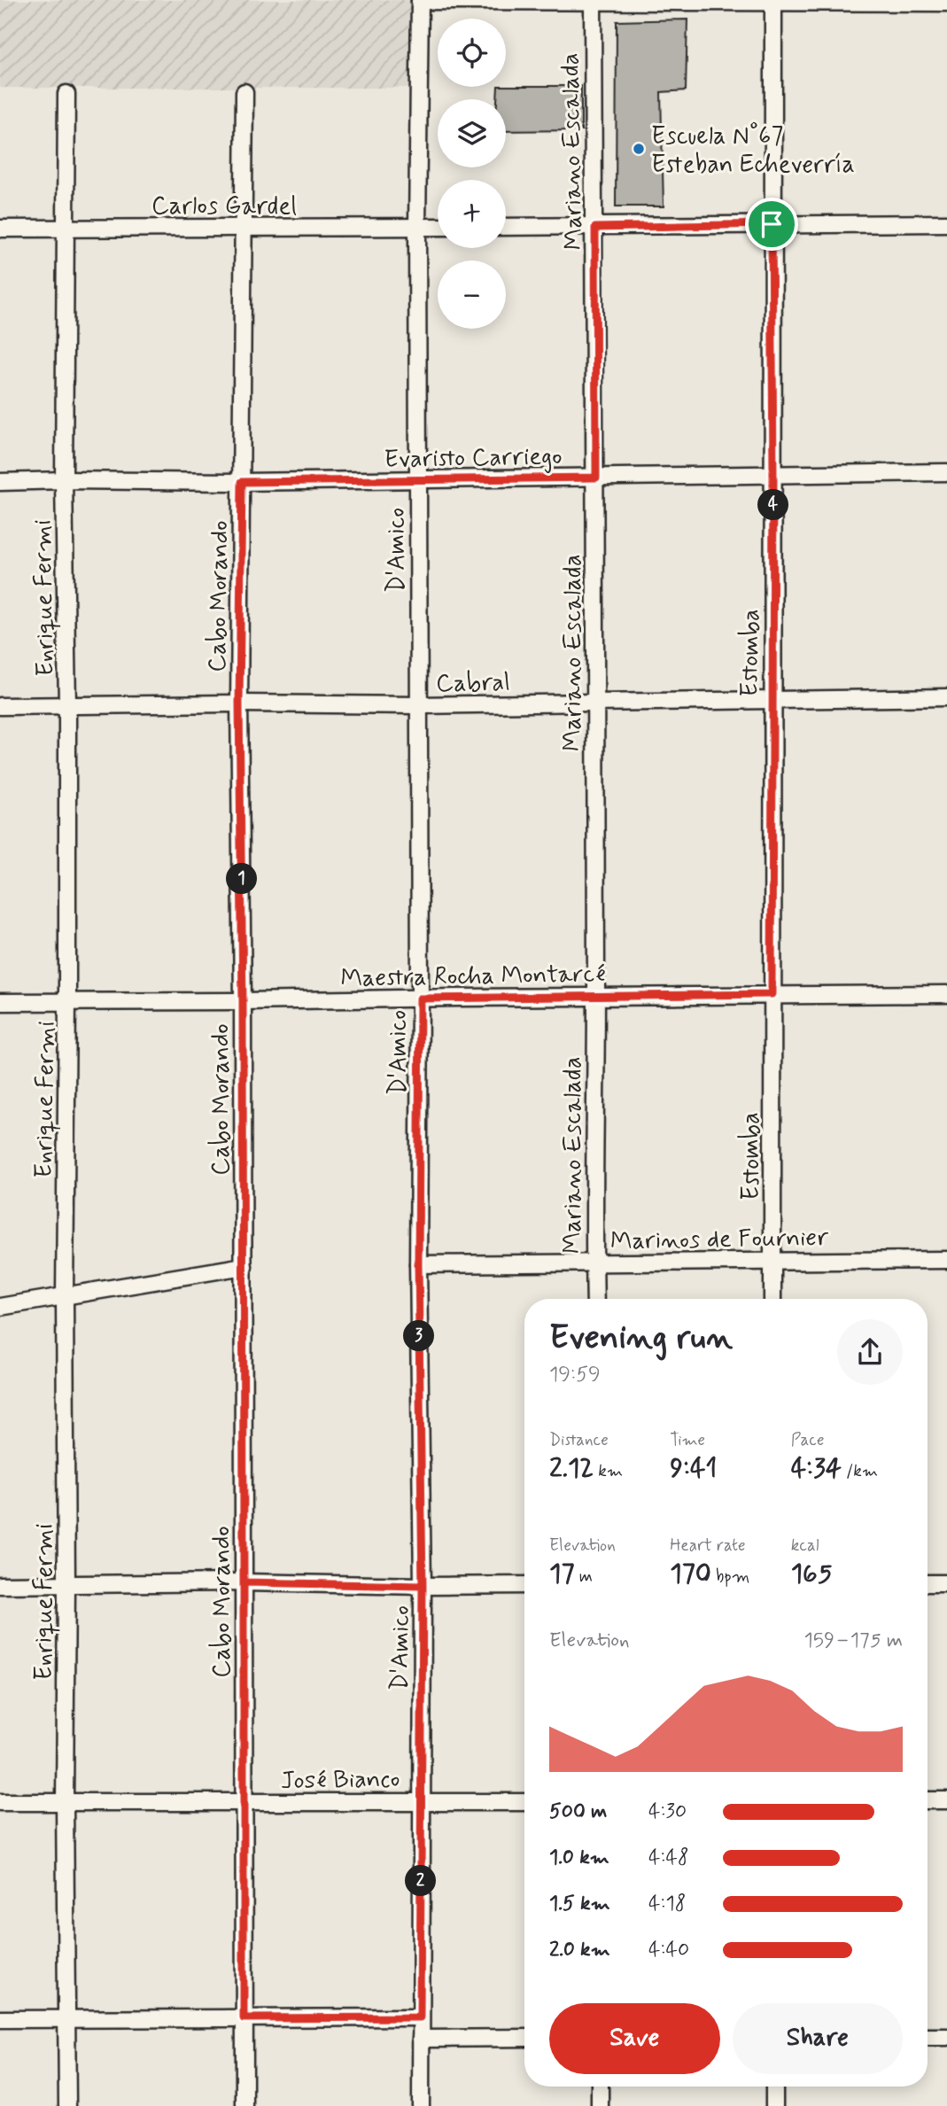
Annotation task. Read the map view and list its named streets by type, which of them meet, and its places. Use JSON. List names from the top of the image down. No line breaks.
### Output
{"streets":{"street":["Mariano Escalada","Carlos Gardel","Evaristo Carriego","D'Amico","Cabo Morando","Enrique Fermi","Estomba","Cabral","Maestra Rocha Montarcé","Marinos de Fournier","José Bianco"]},"crossings":[["Mariano Escalada","Evaristo Carriego"],["Mariano Escalada","Cabral"],["Mariano Escalada","Maestra Rocha Montarcé"],["Mariano Escalada","Marinos de Fournier"],["Carlos Gardel","D'Amico"],["Carlos Gardel","Cabo Morando"],["Carlos Gardel","Enrique Fermi"],["Evaristo Carriego","D'Amico"],["Evaristo Carriego","Cabo Morando"],["Evaristo Carriego","Enrique Fermi"],["Evaristo Carriego","Estomba"],["D'Amico","Cabral"],["D'Amico","Maestra Rocha Montarcé"],["D'Amico","Marinos de Fournier"],["D'Amico","José Bianco"],["Cabo Morando","Cabral"],["Cabo Morando","Maestra Rocha Montarcé"],["Cabo Morando","José Bianco"],["Enrique Fermi","Cabral"],["Enrique Fermi","Maestra Rocha Montarcé"],["Enrique Fermi","José Bianco"],["Estomba","Cabral"],["Estomba","Maestra Rocha Montarcé"],["Estomba","Marinos de Fournier"]],"places":["Escuela N°67 Esteban Echeverría"],"page":{"map_buttons":["+","−"],"pins":["4","1","3","2"],"heading":["Evening run","19:59"],"stats":[["Distance","2.12 km"],["Time","9:41"],["Pace","4:34 /km"],["Elevation","17 m"],["Heart rate","170 bpm"],["kcal","165"]],"chart":["Elevation","159–175 m"],"list":[{"name":"500 m","note":"4:30"},{"name":"1.0 km","note":"4:48"},{"name":"1.5 km","note":"4:18"},{"name":"2.0 km","note":"4:40"}],"buttons":["Save","Share"]}}
